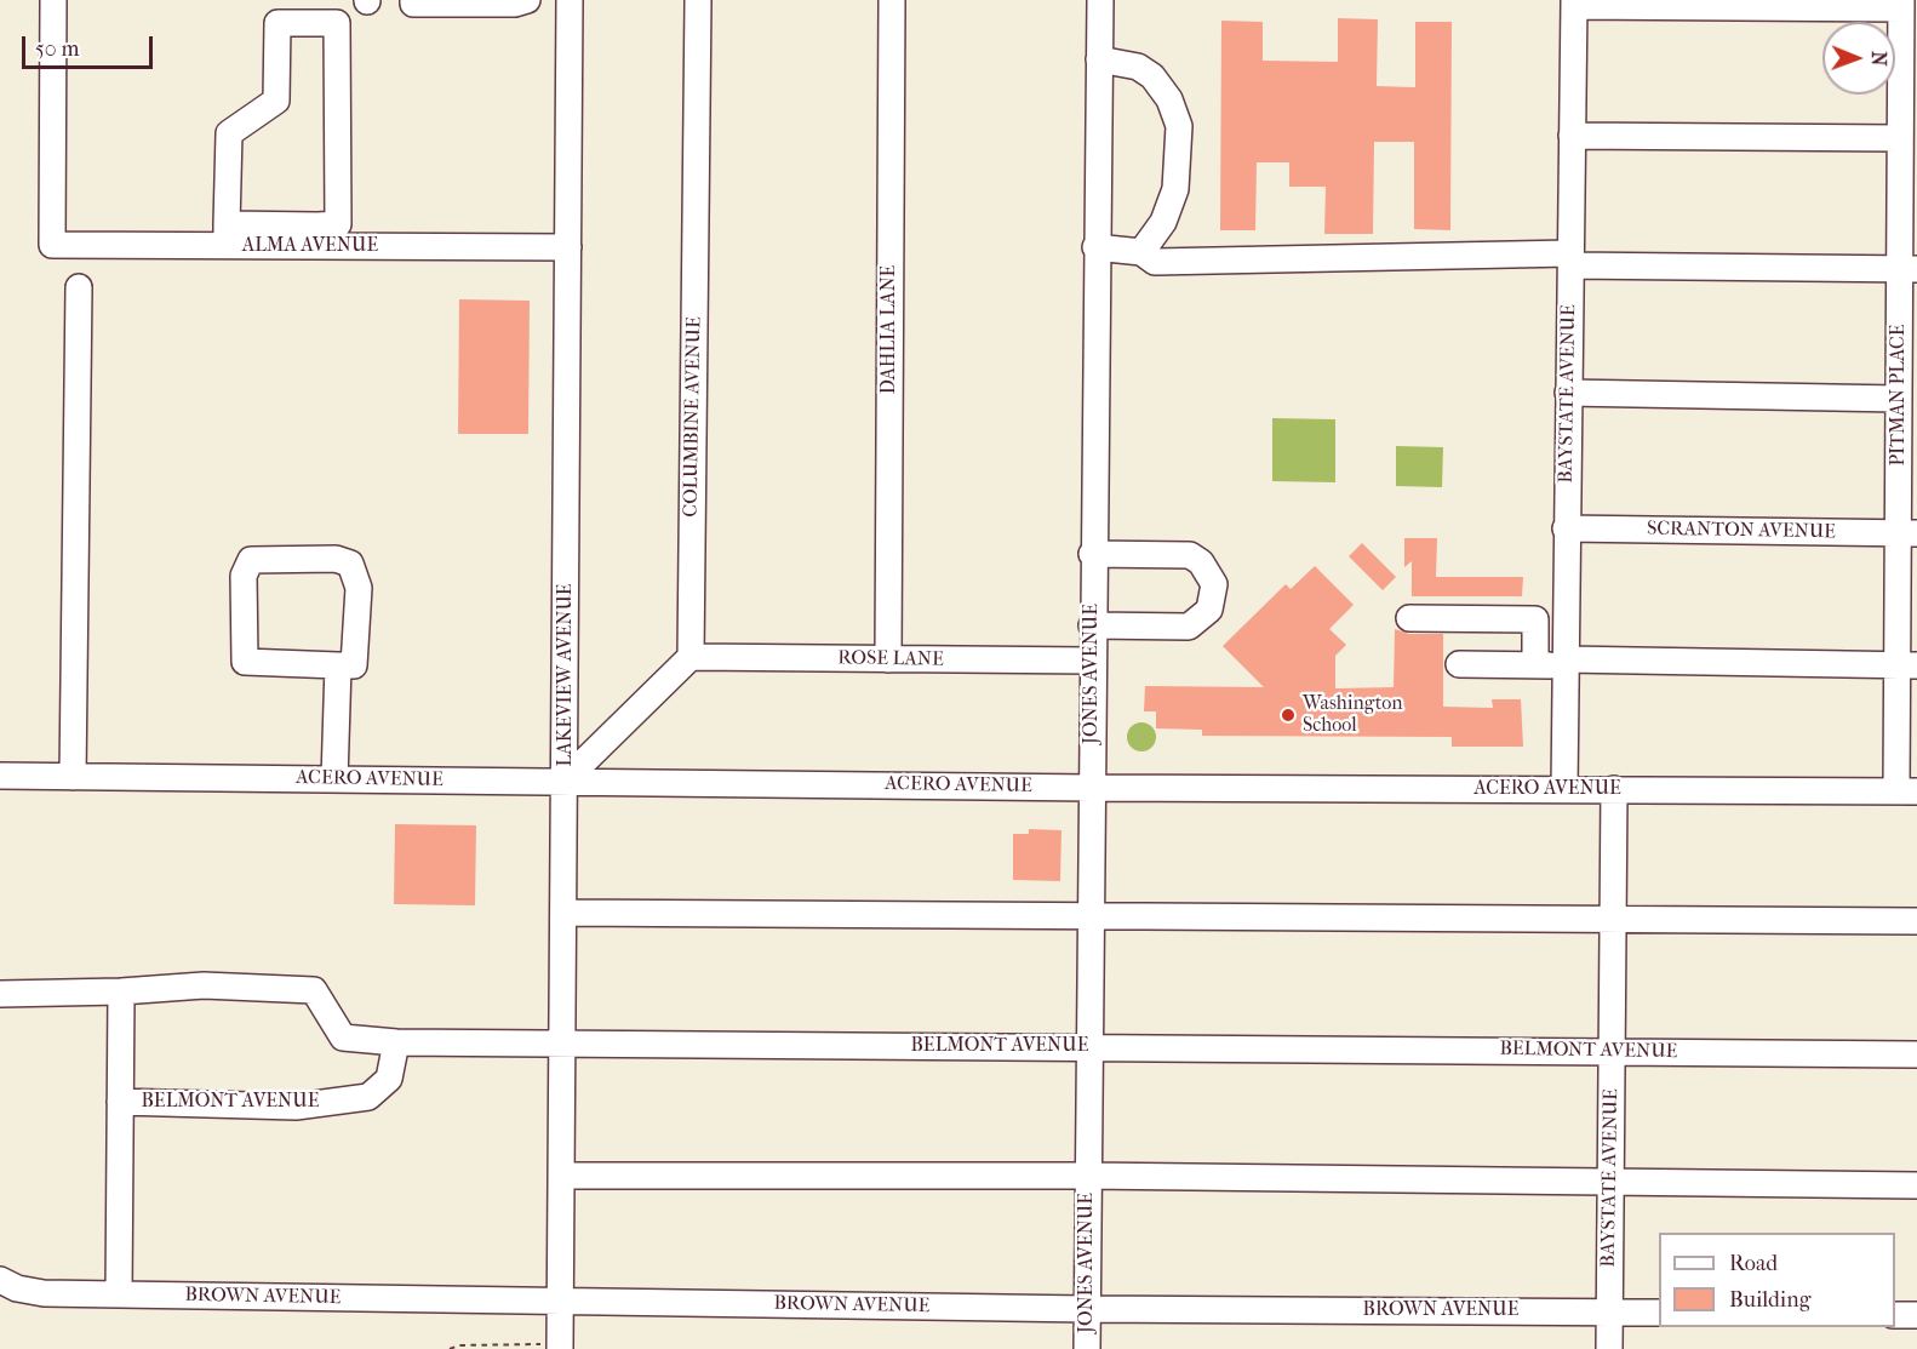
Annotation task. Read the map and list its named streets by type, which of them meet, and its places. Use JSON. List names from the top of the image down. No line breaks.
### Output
{"streets":{"street":["ALMA AVENUE","DAHLIA LANE","BAYSTATE AVENUE","PITMAN PLACE","COLUMBINE AVENUE","SCRANTON AVENUE","ROSE LANE","JONES AVENUE","LAKEVIEW AVENUE","ACERO AVENUE","BELMONT AVENUE","BROWN AVENUE"]},"crossings":[["ALMA AVENUE","LAKEVIEW AVENUE"],["DAHLIA LANE","ROSE LANE"],["BAYSTATE AVENUE","SCRANTON AVENUE"],["BAYSTATE AVENUE","ACERO AVENUE"],["BAYSTATE AVENUE","BELMONT AVENUE"],["BAYSTATE AVENUE","BROWN AVENUE"],["PITMAN PLACE","SCRANTON AVENUE"],["PITMAN PLACE","ACERO AVENUE"],["COLUMBINE AVENUE","ROSE LANE"],["ROSE LANE","JONES AVENUE"],["JONES AVENUE","ACERO AVENUE"],["JONES AVENUE","BELMONT AVENUE"],["JONES AVENUE","BROWN AVENUE"],["LAKEVIEW AVENUE","ACERO AVENUE"],["LAKEVIEW AVENUE","BELMONT AVENUE"],["LAKEVIEW AVENUE","BROWN AVENUE"]],"places":["Washington School"],"legend":["Road","Building"],"scale_bar":"50 m","north":"right"}
